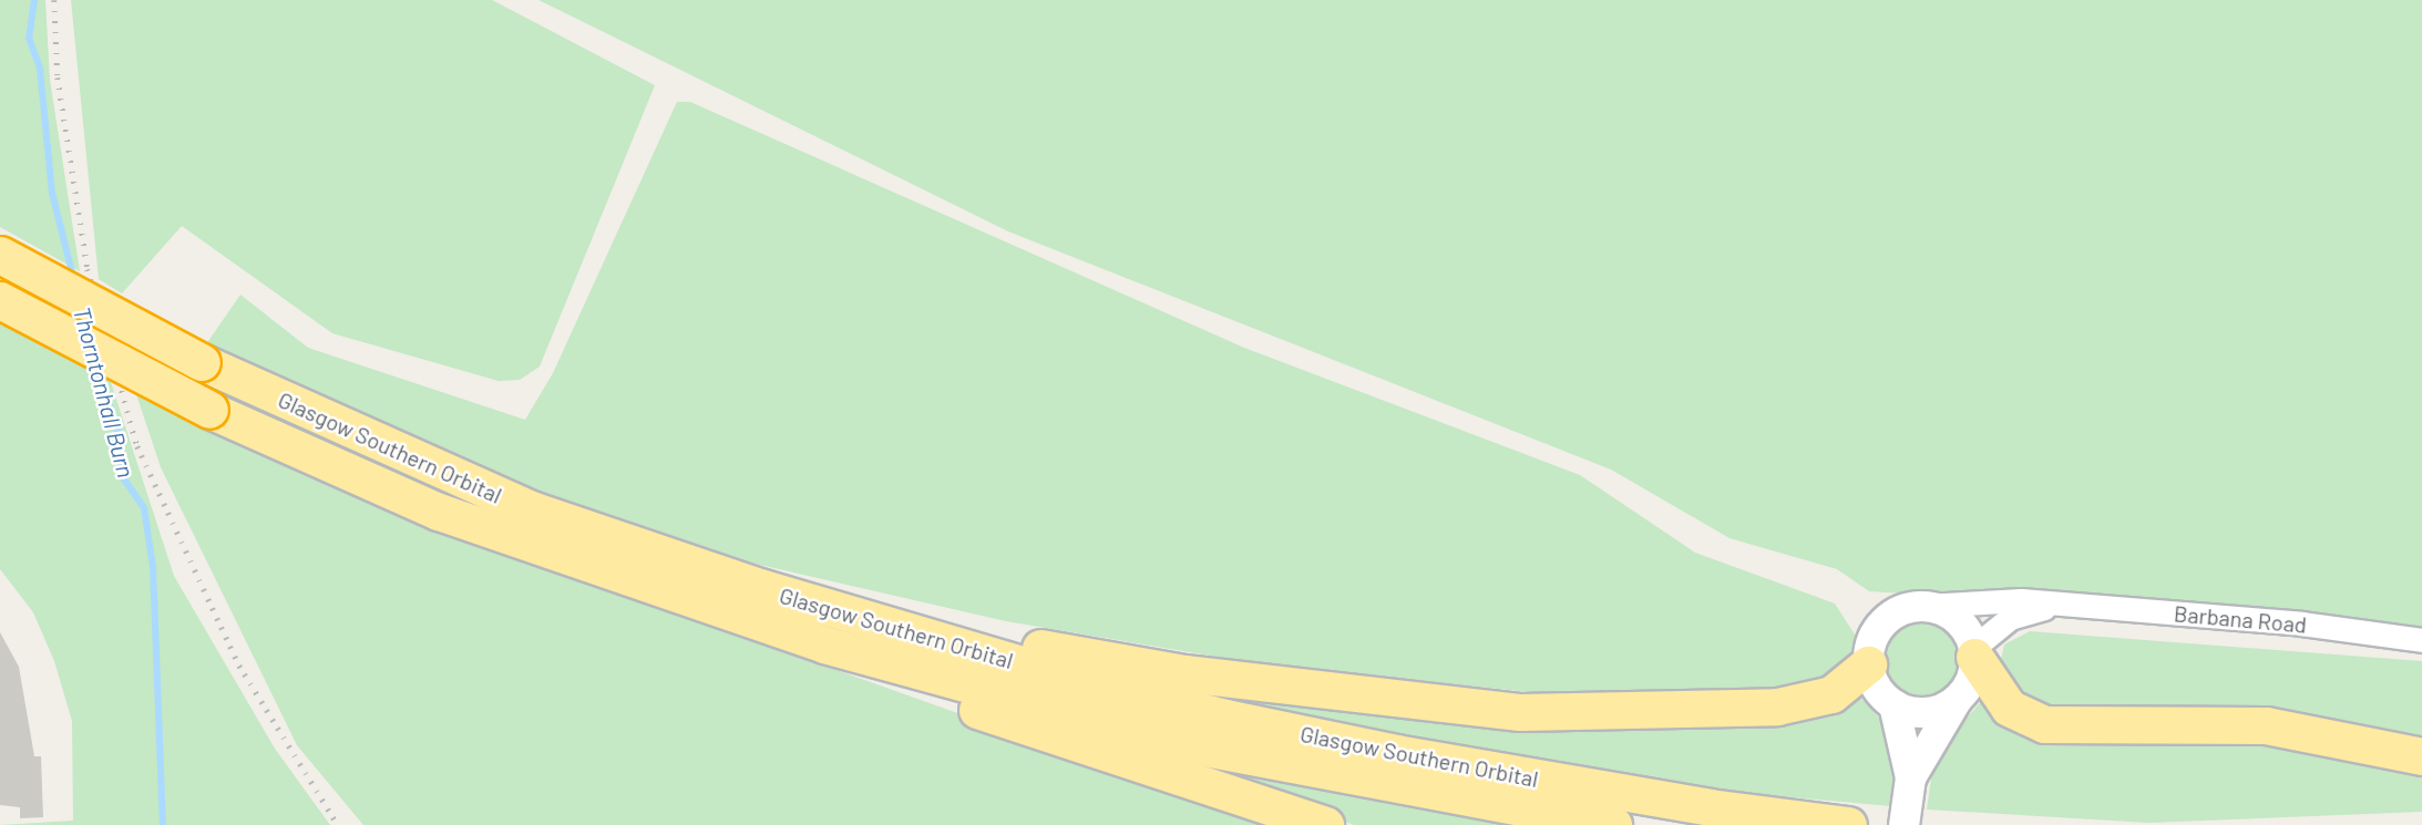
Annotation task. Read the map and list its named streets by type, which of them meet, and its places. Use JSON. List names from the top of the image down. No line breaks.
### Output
{"streets":{"highway":["Glasgow Southern Orbital"],"street":["Barbana Road"]},"water":["Thorntonhall Burn"]}
